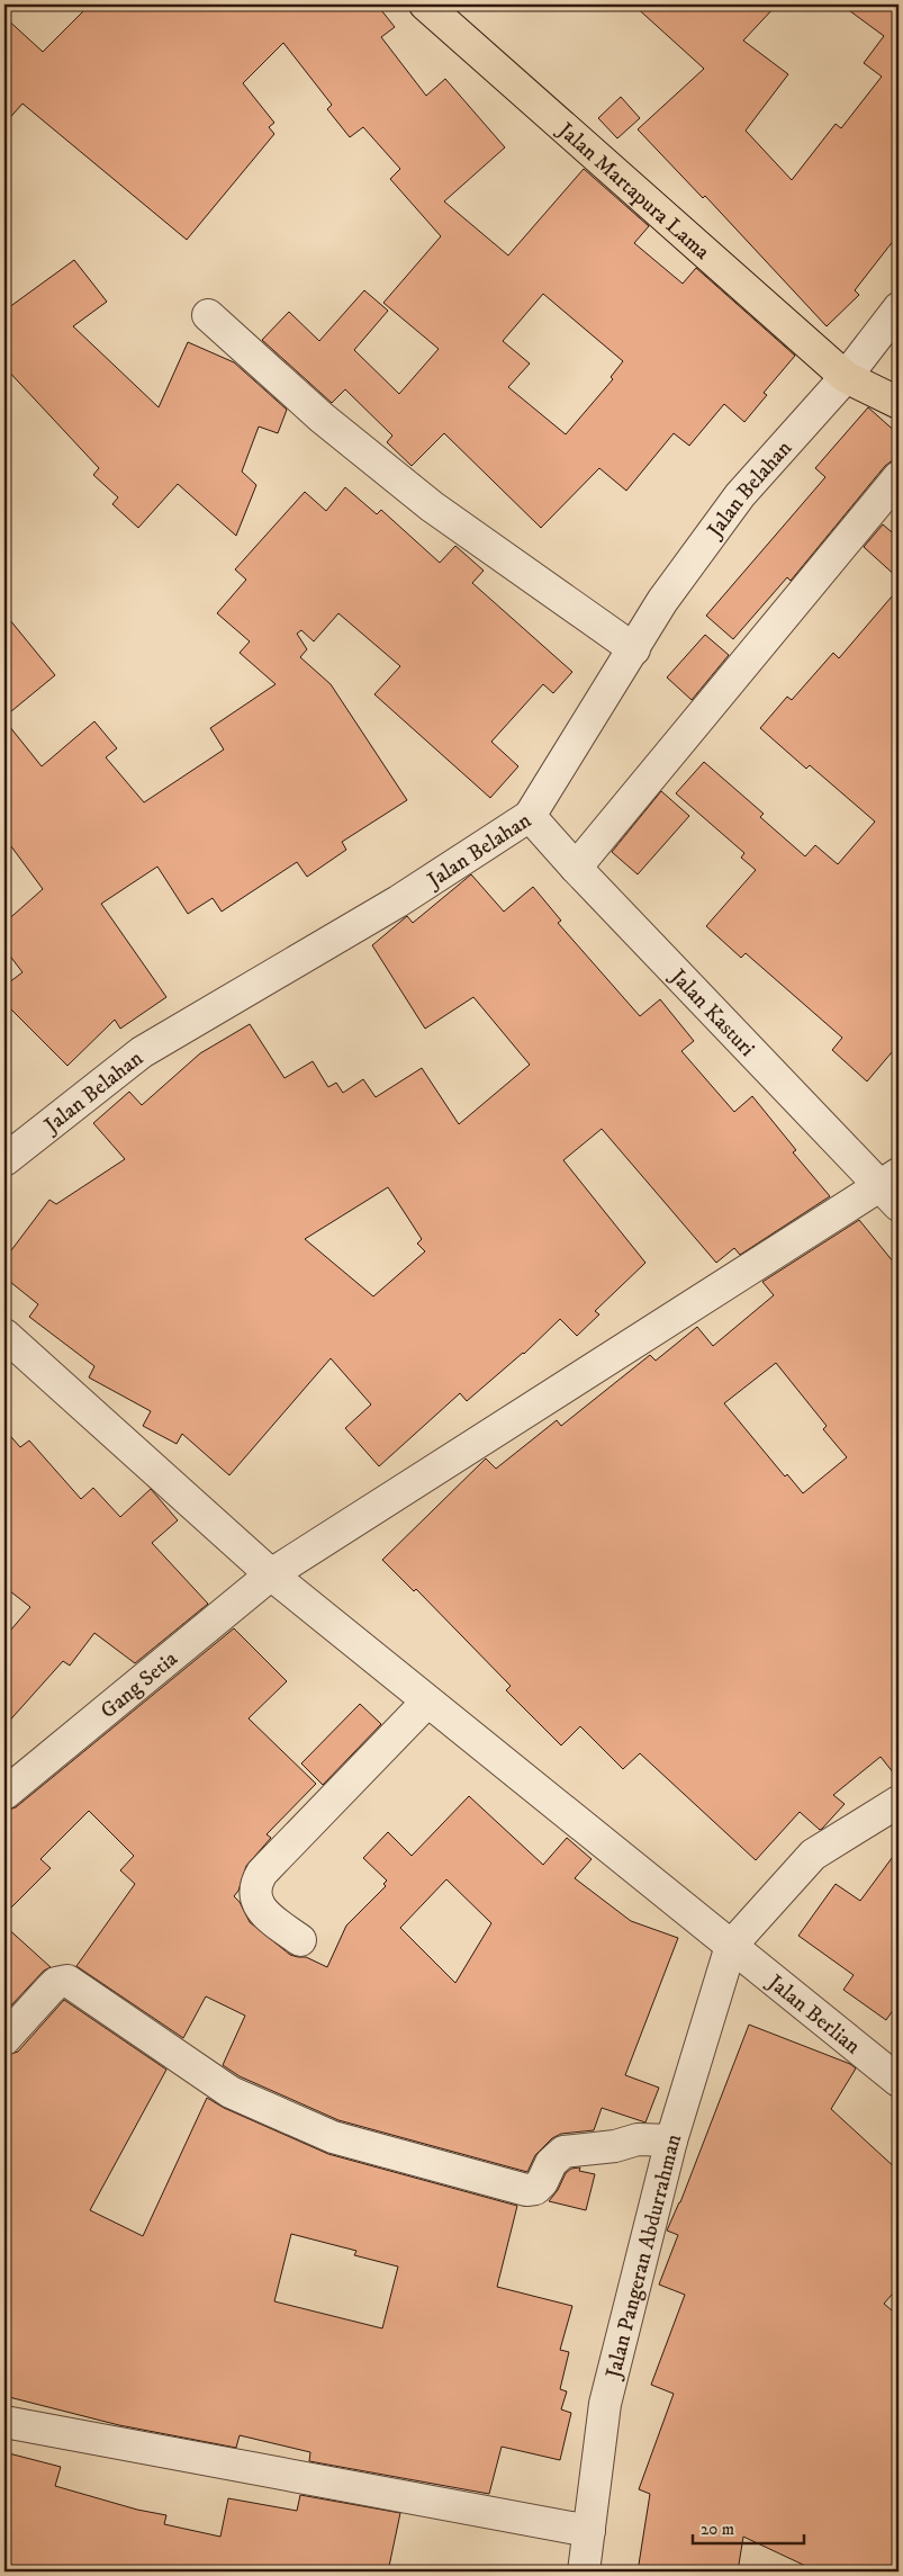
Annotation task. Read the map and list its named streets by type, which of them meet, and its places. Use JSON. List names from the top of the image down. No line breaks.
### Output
{"streets":{"main road":["Jalan Martapura Lama"],"street":["Jalan Belahan","Jalan Kasturi","Gang Setia","Jalan Berlian","Jalan Pangeran Abdurrahman"]},"crossings":[["Jalan Martapura Lama","Jalan Belahan"],["Jalan Belahan","Jalan Kasturi"],["Jalan Kasturi","Gang Setia"],["Gang Setia","Jalan Berlian"],["Jalan Berlian","Jalan Pangeran Abdurrahman"]],"scale_bar":"20 m"}
